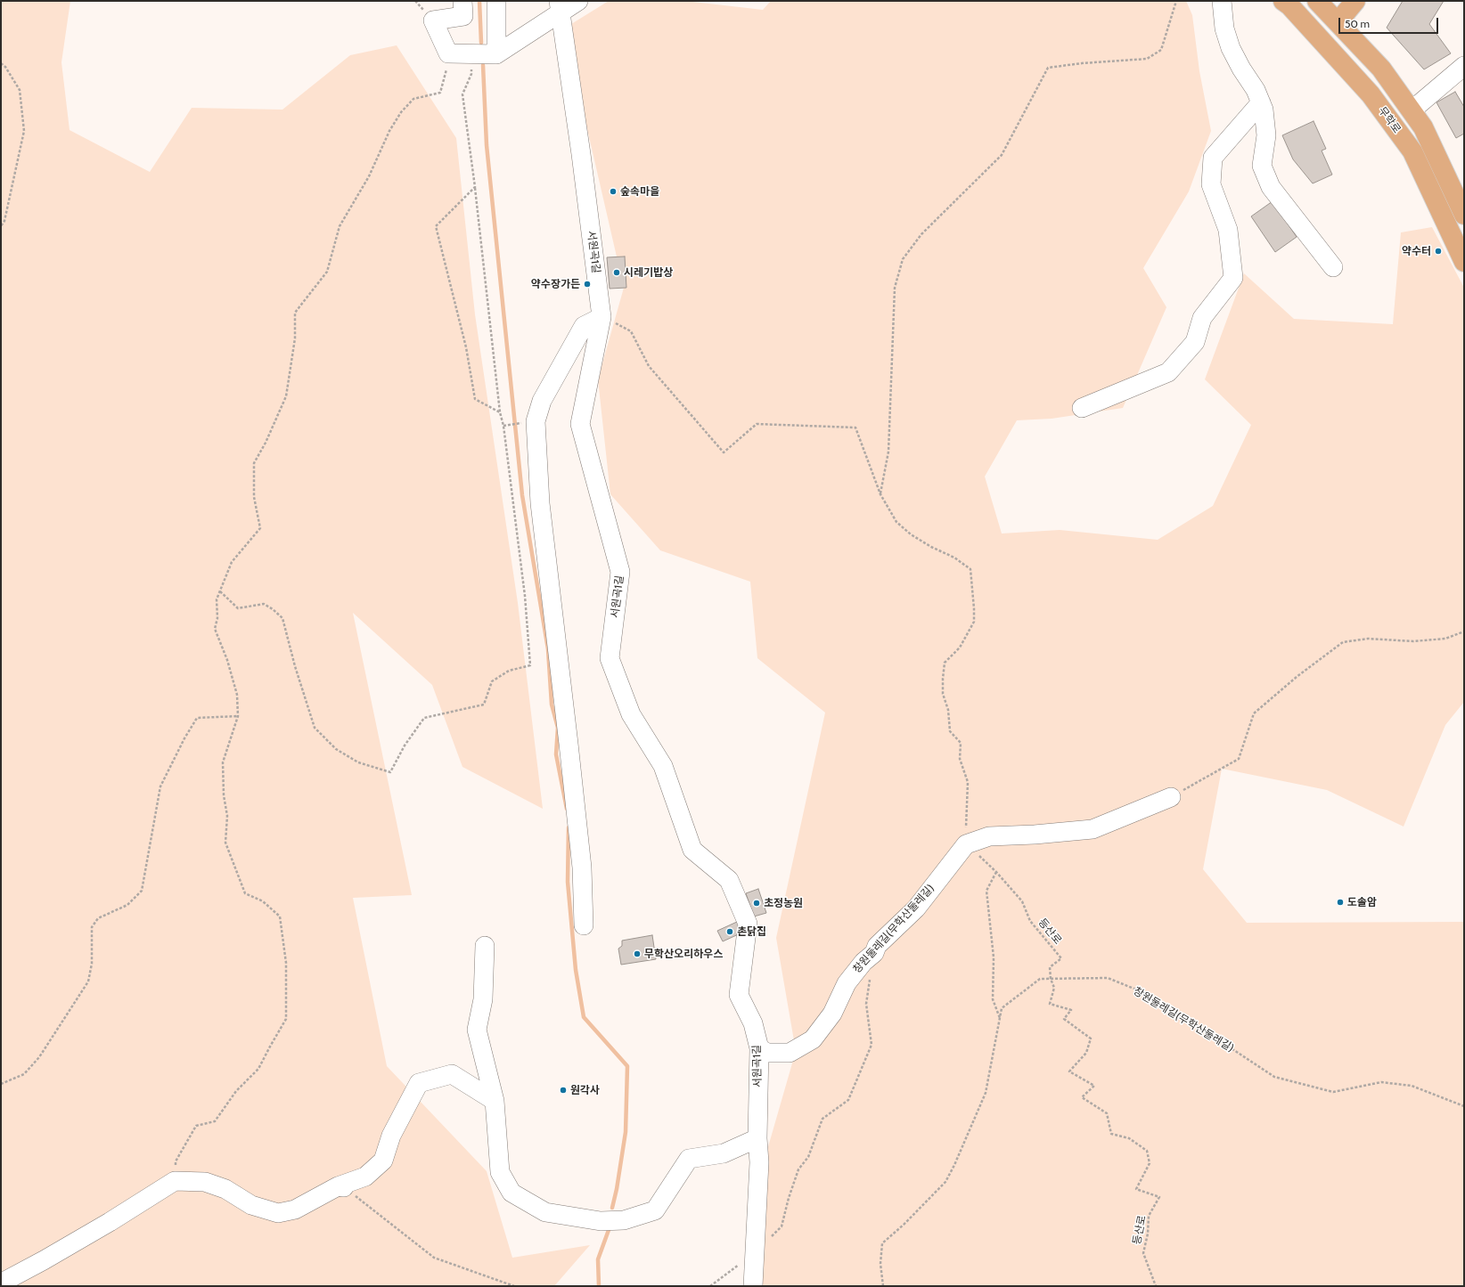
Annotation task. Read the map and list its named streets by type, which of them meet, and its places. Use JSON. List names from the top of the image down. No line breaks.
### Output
{"streets":{"main road":["무학로"],"street":["서원곡1길","창원둘레길(무학산둘레길)"],"path":["등산로"]},"crossings":[["서원곡1길","창원둘레길(무학산둘레길)"],["창원둘레길(무학산둘레길)","등산로"]],"places":["숲속마을","약수터","시레기밥상","약수장가든","도솔암","초정농원","촌닭집","무학산오리하우스","원각사"],"scale_bar":"50 m"}
